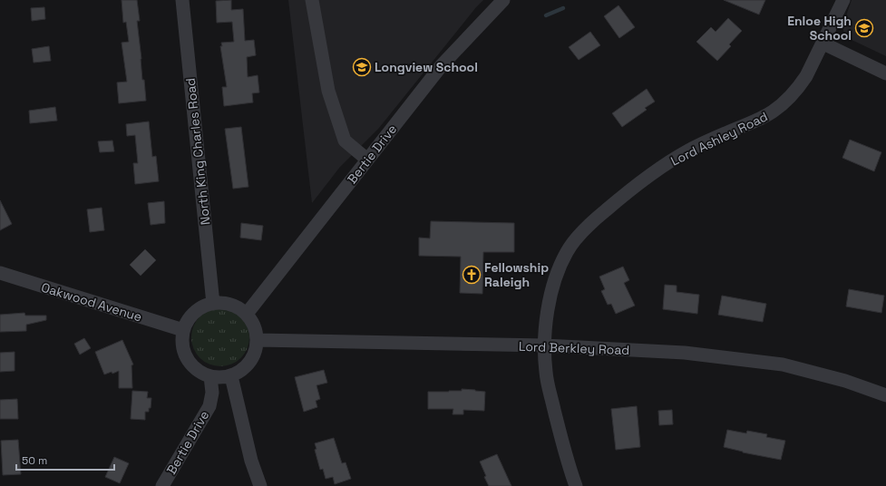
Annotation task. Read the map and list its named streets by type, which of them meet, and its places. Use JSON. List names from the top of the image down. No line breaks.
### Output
{"streets":{"street":["Lord Ashley Road","North King Charles Road","Bertie Drive","Oakwood Avenue","Lord Berkley Road"]},"crossings":[["Lord Ashley Road","Lord Berkley Road"],["North King Charles Road","Bertie Drive"],["North King Charles Road","Oakwood Avenue"],["North King Charles Road","Lord Berkley Road"],["Bertie Drive","Oakwood Avenue"],["Bertie Drive","Lord Berkley Road"],["Oakwood Avenue","Lord Berkley Road"]],"places":{"school or university":["Enloe High School","Longview School"],"church":["Fellowship Raleigh"]},"scale_bar":"50 m"}
